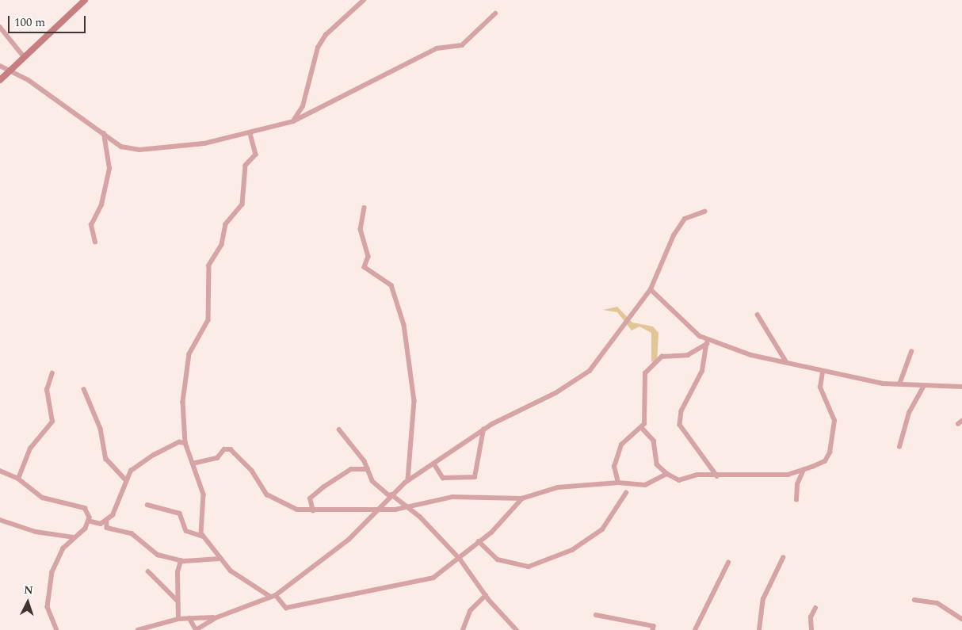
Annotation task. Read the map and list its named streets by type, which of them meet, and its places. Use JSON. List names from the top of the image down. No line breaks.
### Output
{"scale_bar":"100 m","north":"top"}
